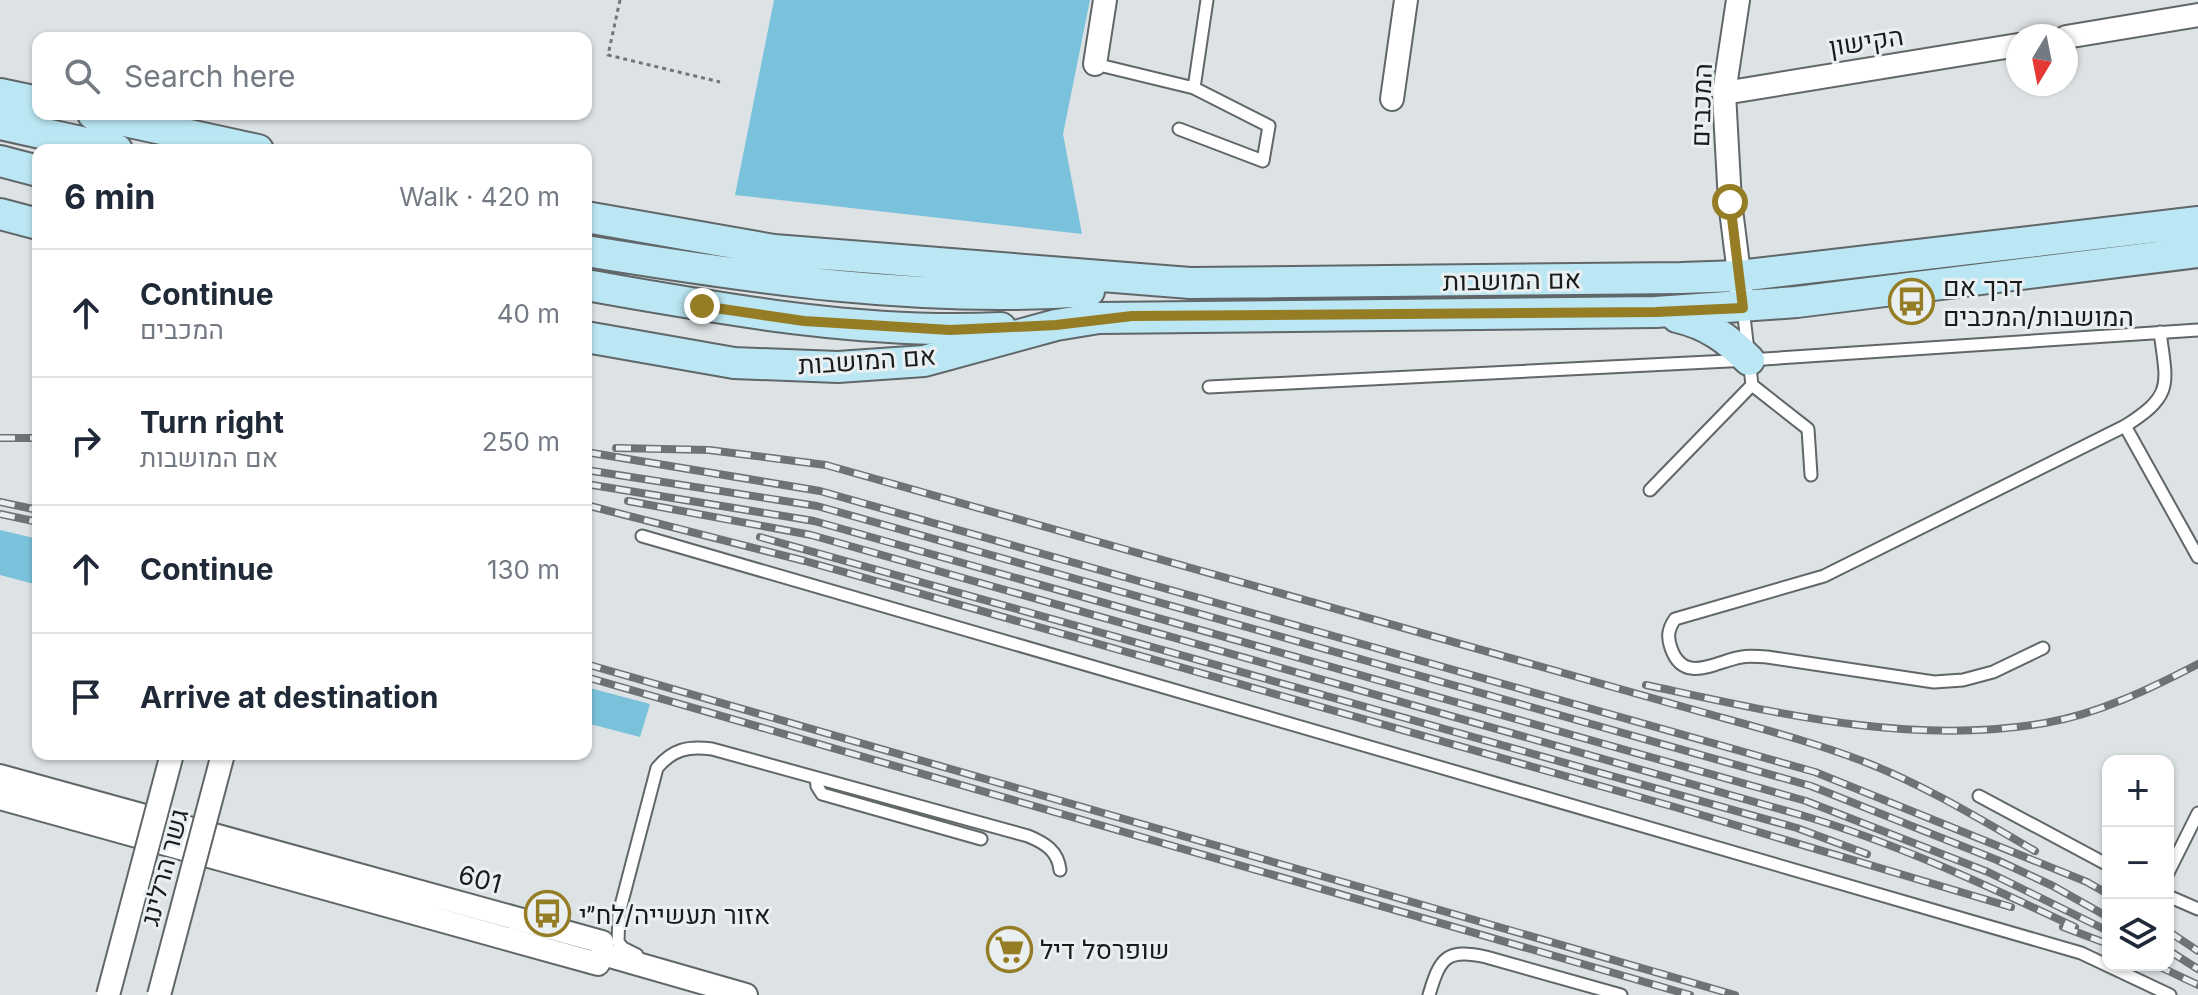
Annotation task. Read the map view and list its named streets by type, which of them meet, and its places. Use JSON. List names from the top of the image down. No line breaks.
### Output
{"streets":{"main road":["אם המושבות"],"street":["הקישון","המכבים","גשר הרלינג","601"]},"crossings":[["הקישון","המכבים"],["המכבים","אם המושבות"]],"places":{"bus stop":["דרך אם המושבות/המכבים","אזור תעשייה/לח״י"],"supermarket":["שופרסל דיל"]},"north":"bottom","page":{"search":"Search here","heading":["6 min","Walk · 420 m"],"list":[["Continue","המכבים","40 m"],["Turn right","אם המושבות","250 m"],["Continue","130 m"],"Arrive at destination"],"map_buttons":["+","−"]}}
